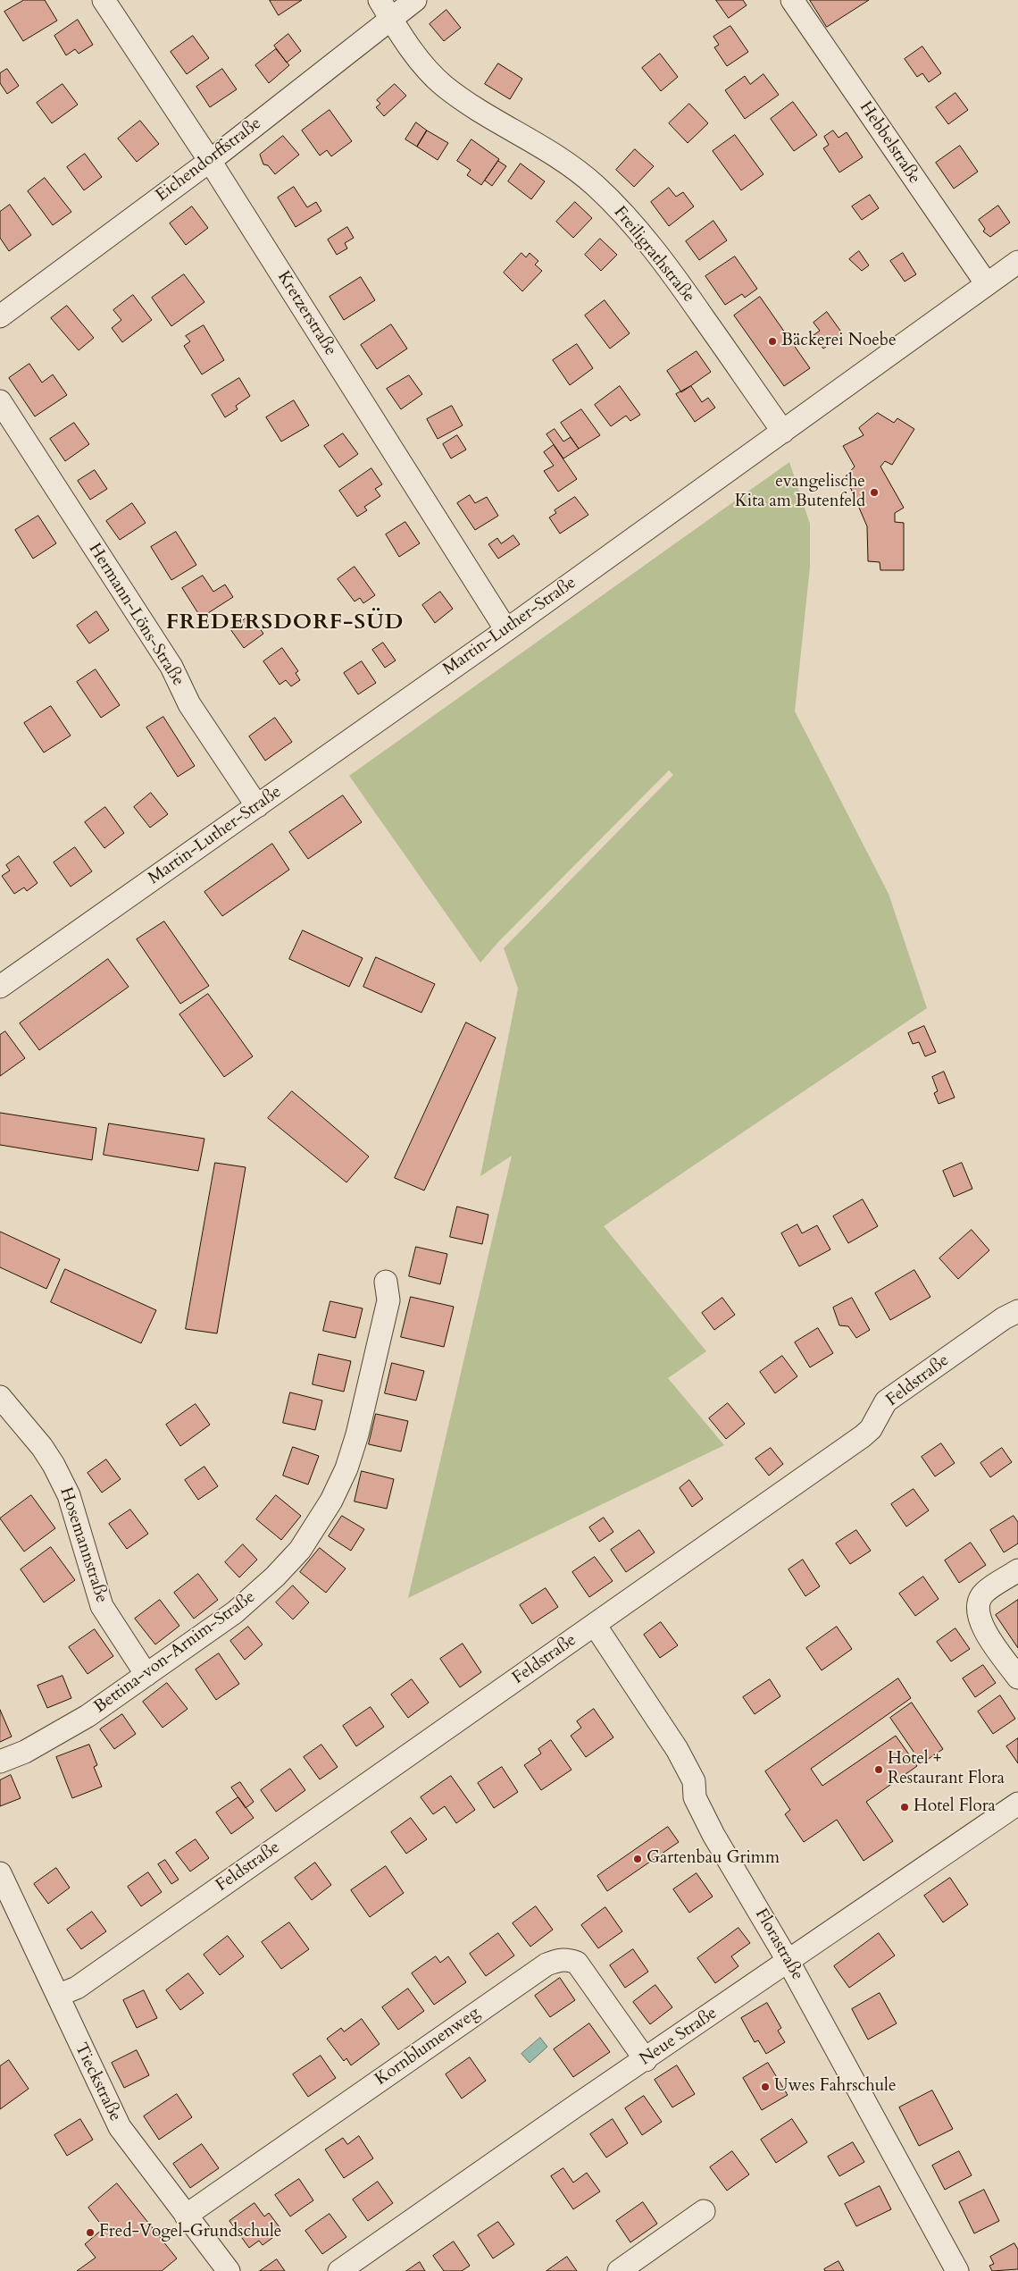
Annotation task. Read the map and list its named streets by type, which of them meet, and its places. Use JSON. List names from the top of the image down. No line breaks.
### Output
{"streets":{"street":["Hebbelstraße","Eichendorffstraße","Freiligrathstraße","Kretzerstraße","Hermann-Löns-Straße","Martin-Luther-Straße","Feldstraße","Hosemannstraße","Bettina-von-Arnim-Straße","Florastraße","Neue Straße","Kornblumenweg","Tieckstraße"]},"crossings":[["Hebbelstraße","Martin-Luther-Straße"],["Eichendorffstraße","Freiligrathstraße"],["Eichendorffstraße","Kretzerstraße"],["Freiligrathstraße","Martin-Luther-Straße"],["Kretzerstraße","Martin-Luther-Straße"],["Hermann-Löns-Straße","Martin-Luther-Straße"],["Feldstraße","Florastraße"],["Feldstraße","Tieckstraße"],["Hosemannstraße","Bettina-von-Arnim-Straße"],["Florastraße","Neue Straße"],["Neue Straße","Kornblumenweg"],["Kornblumenweg","Tieckstraße"]],"districts":["FREDERSDORF-SÜD"],"places":["Bäckerei Noebe","evangelische Kita am Butenfeld","Hotel + Restaurant Flora","Hotel Flora","Gartenbau Grimm","Uwes Fahrschule","Fred-Vogel-Grundschule"]}
